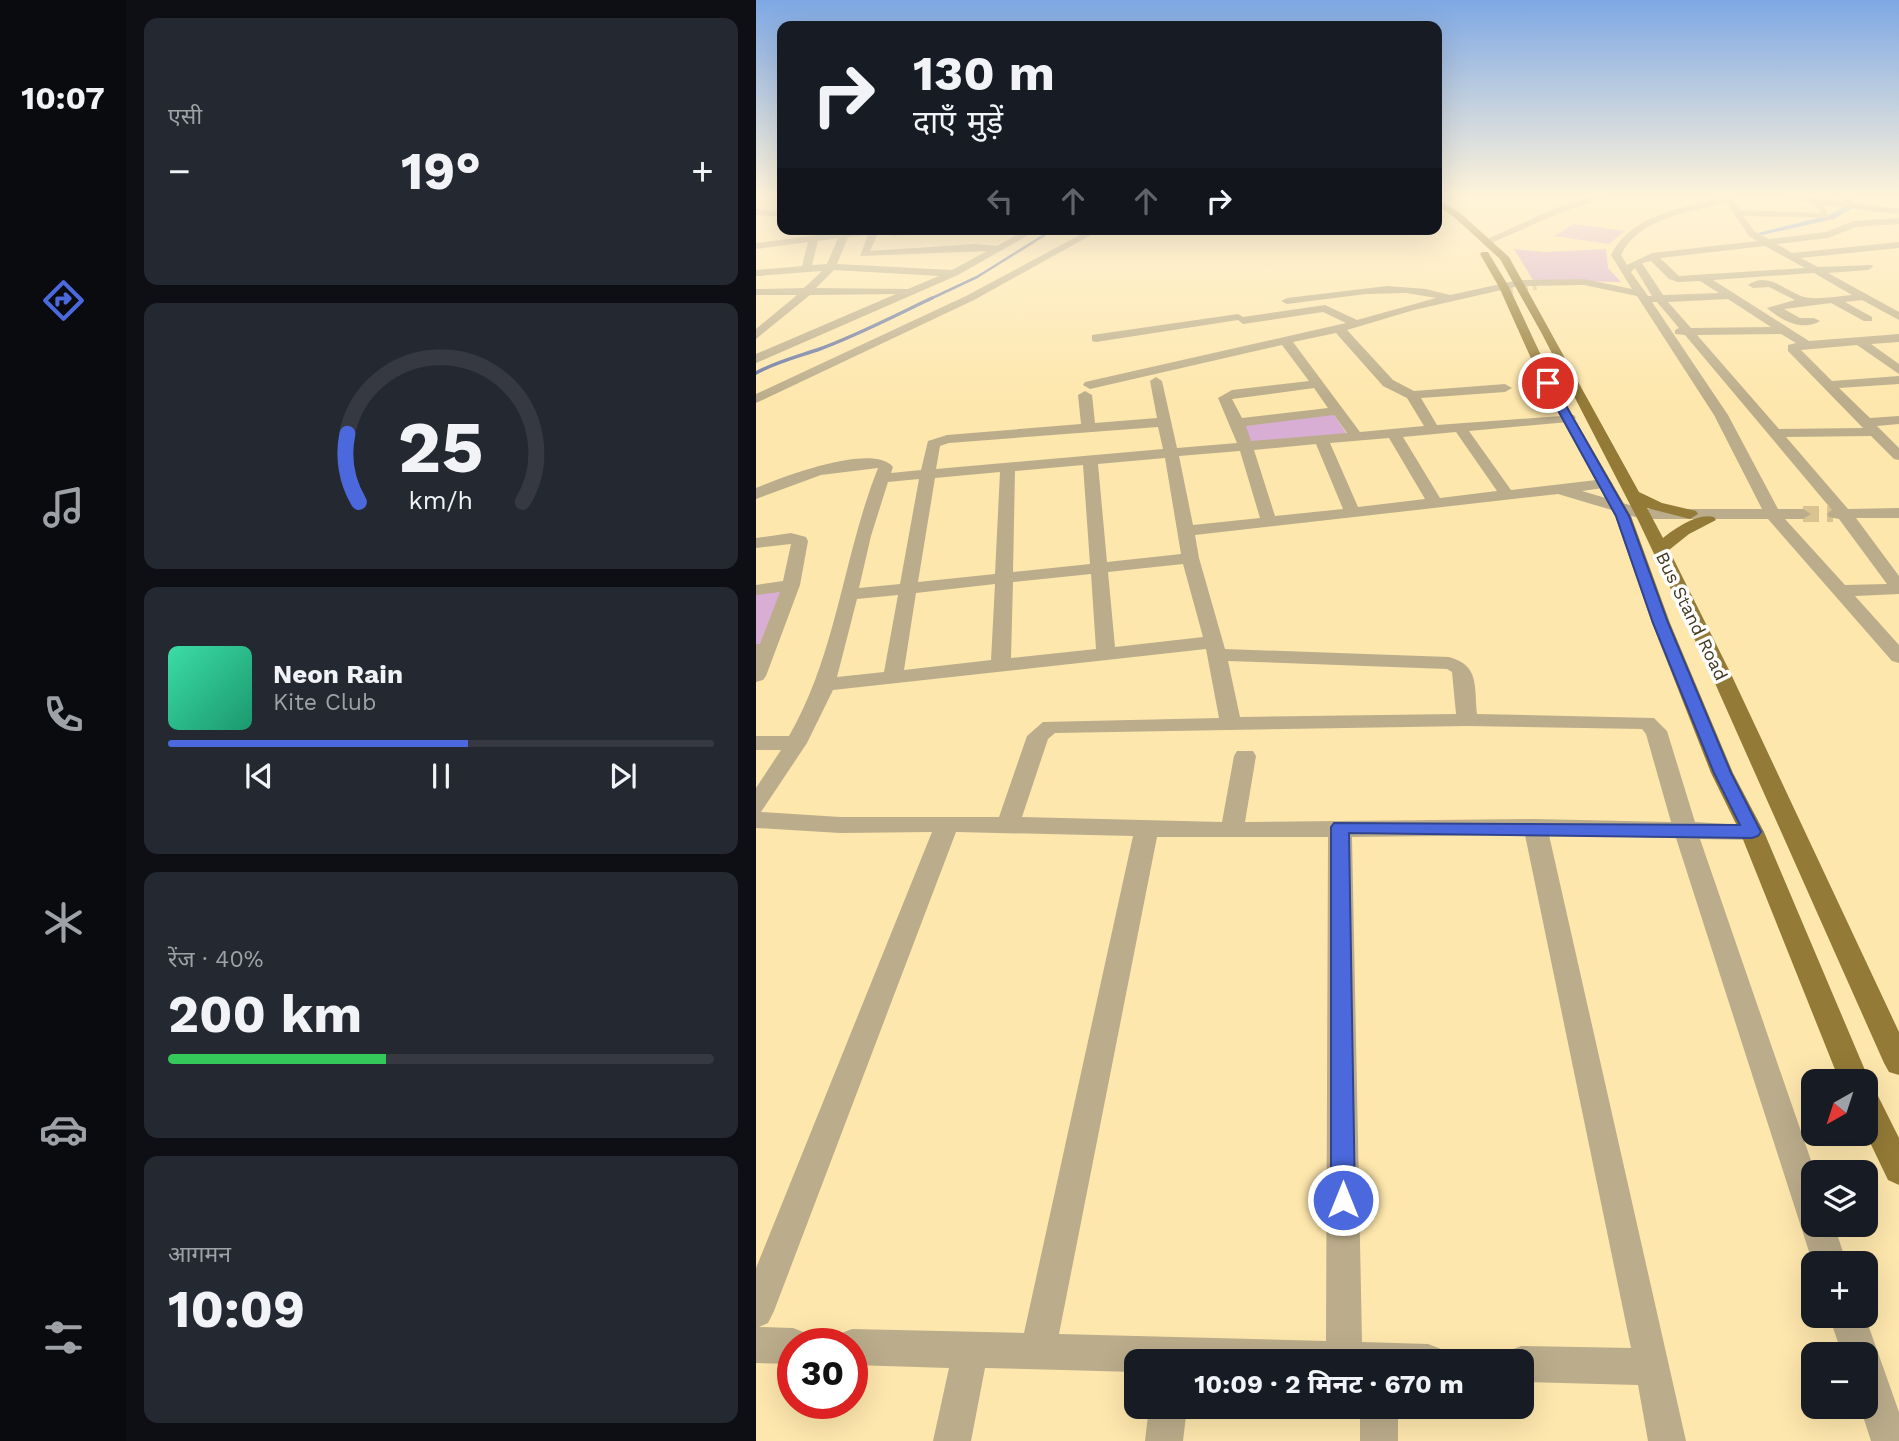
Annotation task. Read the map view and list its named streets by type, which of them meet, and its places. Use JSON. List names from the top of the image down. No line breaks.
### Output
{"streets":{"main road":["Bus Stand Road"]},"north":"bottom left","page":{"tabs":"10:07","tile":["एसी",["रेंज · 40%","200 km"],["आगमन","10:09"]],"turn":["130 m","दाएँ मुड़ें"],"heat":["−","19°","+"],"song":["Neon Rain","Kite Club"],"map_buttons":["+","−"],"limit":"30","trip":"10:09 · 2 मिनट · 670 m","gauge":["25","km/h"]}}
